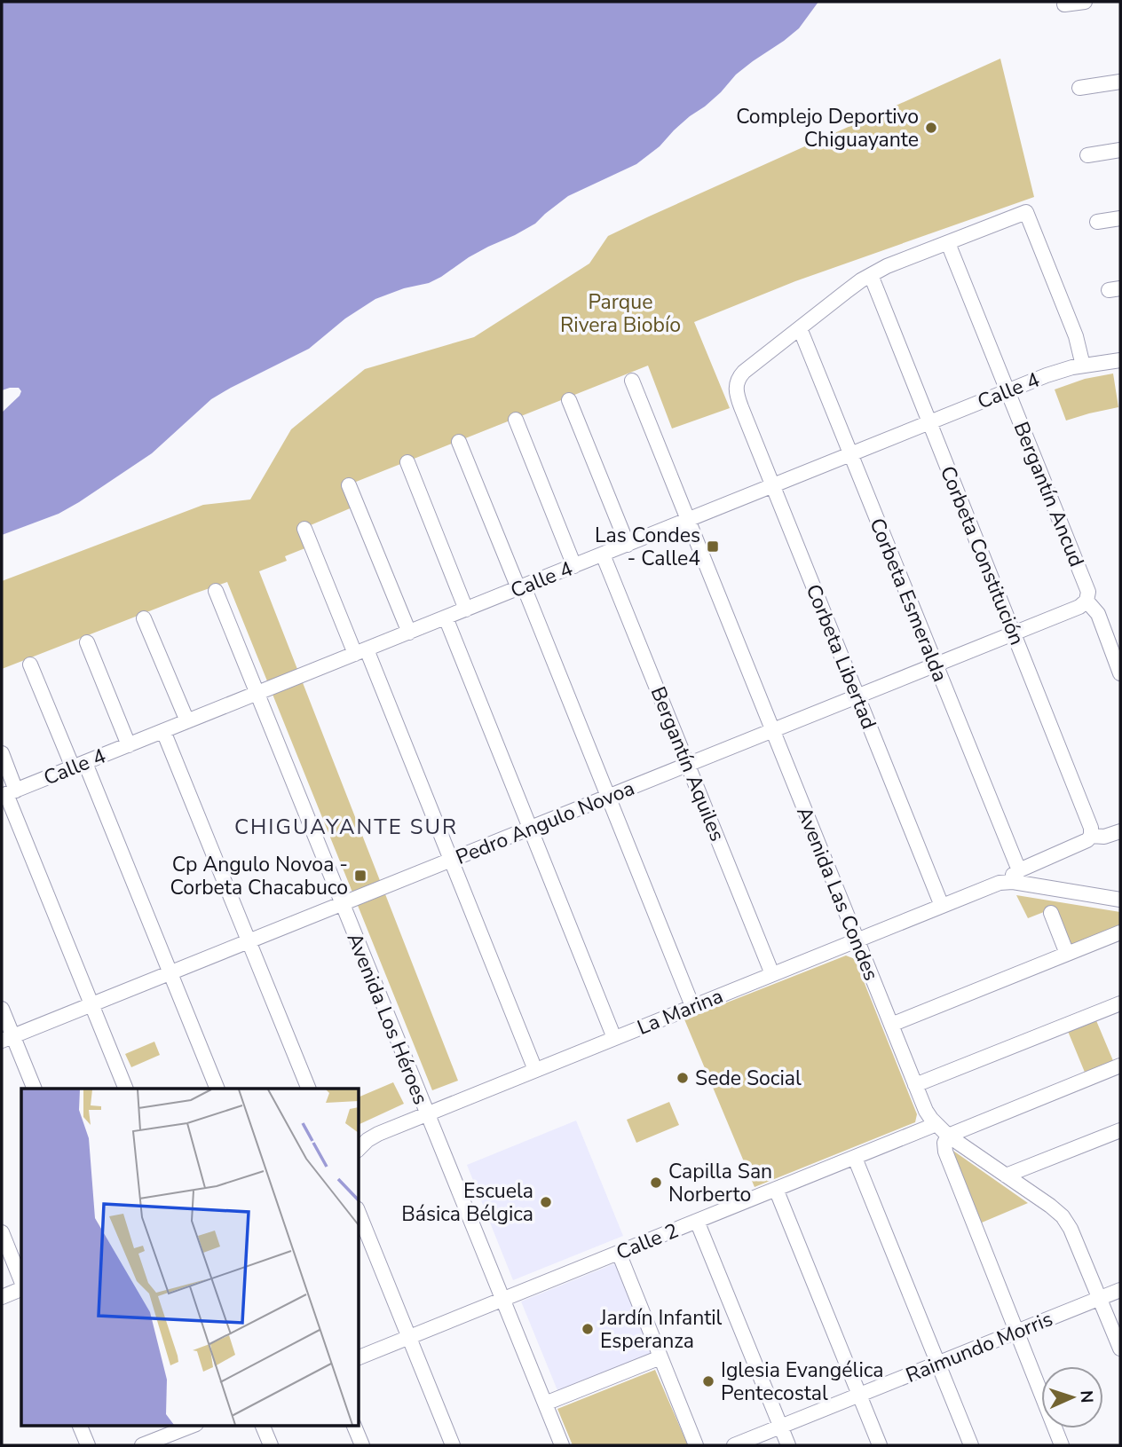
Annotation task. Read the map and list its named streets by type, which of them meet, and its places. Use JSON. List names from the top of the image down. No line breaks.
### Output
{"streets":{"street":["Calle 4","Bergantín Ancud","Corbeta Constitución","Corbeta Esmeralda","Corbeta Libertad","Bergantín Aquiles","Pedro Angulo Novoa","Avenida Las Condes","La Marina","Avenida Los Héroes","Calle 2","Raimundo Morris"]},"crossings":[["Calle 4","Bergantín Ancud"],["Calle 4","Corbeta Constitución"],["Calle 4","Corbeta Esmeralda"],["Calle 4","Corbeta Libertad"],["Calle 4","Bergantín Aquiles"],["Calle 4","Avenida Las Condes"],["Calle 4","Avenida Los Héroes"],["Bergantín Ancud","Corbeta Libertad"],["Bergantín Ancud","Pedro Angulo Novoa"],["Corbeta Constitución","Corbeta Libertad"],["Corbeta Constitución","Pedro Angulo Novoa"],["Corbeta Constitución","La Marina"],["Corbeta Esmeralda","Corbeta Libertad"],["Corbeta Esmeralda","Pedro Angulo Novoa"],["Corbeta Esmeralda","La Marina"],["Corbeta Libertad","Pedro Angulo Novoa"],["Corbeta Libertad","La Marina"],["Bergantín Aquiles","Pedro Angulo Novoa"],["Bergantín Aquiles","La Marina"],["Pedro Angulo Novoa","Avenida Las Condes"],["Pedro Angulo Novoa","Avenida Los Héroes"],["Avenida Las Condes","La Marina"],["Avenida Las Condes","Calle 2"],["Avenida Las Condes","Raimundo Morris"],["La Marina","Avenida Los Héroes"],["Avenida Los Héroes","Calle 2"]],"districts":["CHIGUAYANTE SUR"],"parks":["Parque Rivera Biobío"],"places":{"other":["Complejo Deportivo Chiguayante","Sede Social","Capilla San Norberto","Escuela Básica Bélgica","Jardín Infantil Esperanza","Iglesia Evangélica Pentecostal"],"transit":["Las Condes - Calle4","Cp Angulo Novoa - Corbeta Chacabuco"]},"north":"right"}
